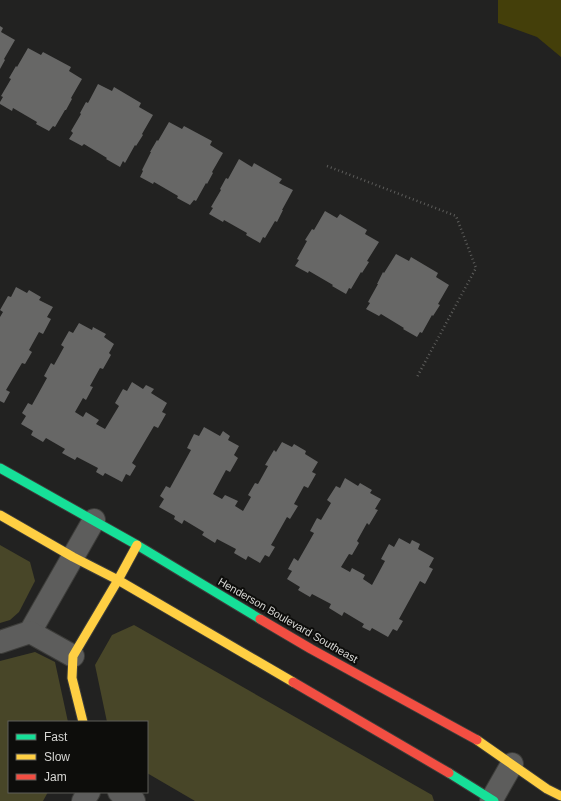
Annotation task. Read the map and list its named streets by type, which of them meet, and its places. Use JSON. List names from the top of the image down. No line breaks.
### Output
{"streets":{"main road":["Henderson Boulevard Southeast"]},"legend":["Fast","Slow","Jam"]}
